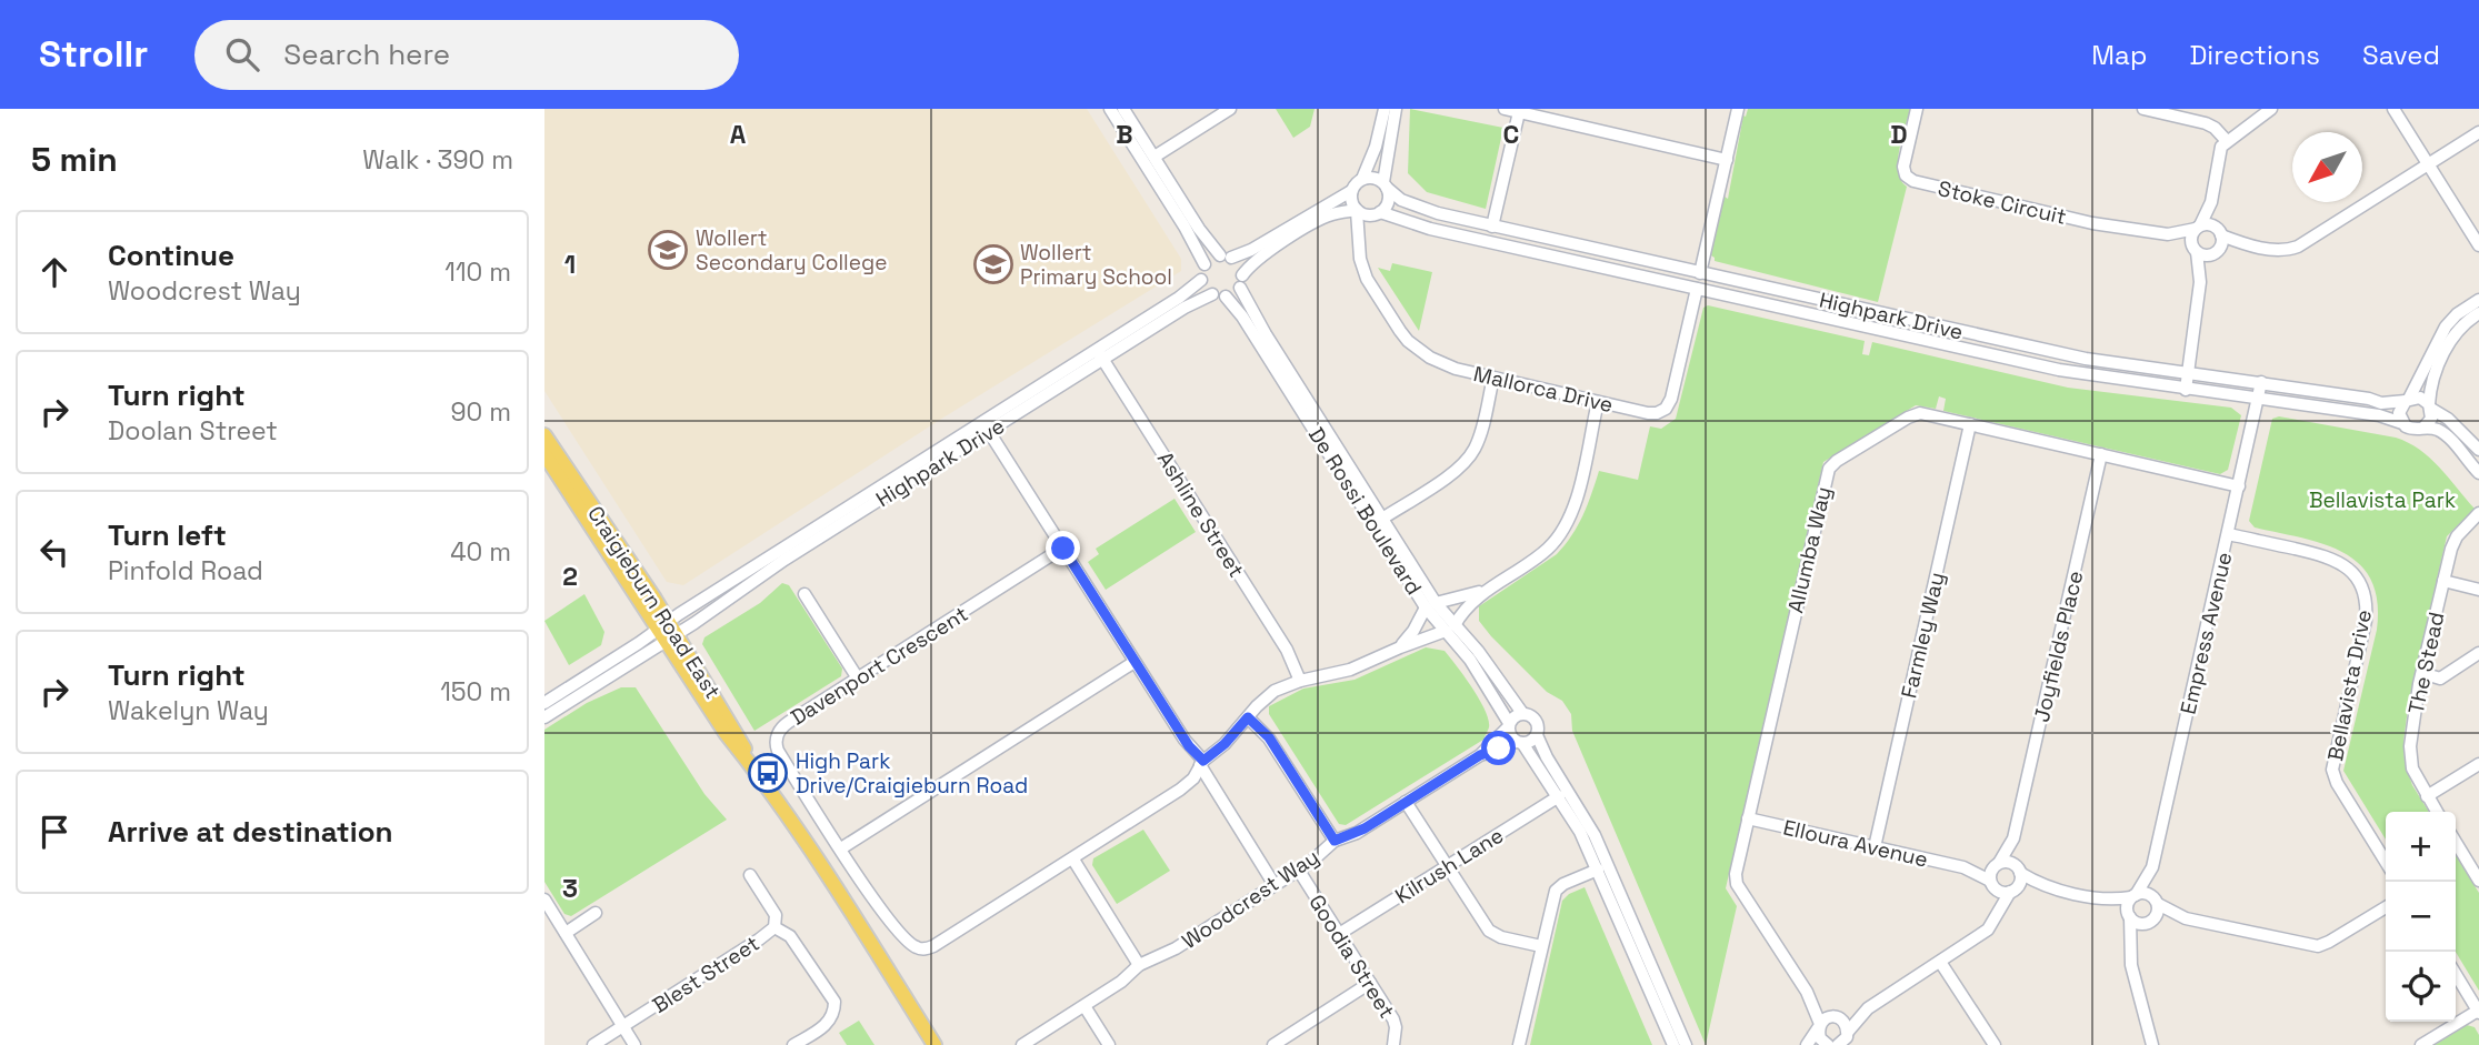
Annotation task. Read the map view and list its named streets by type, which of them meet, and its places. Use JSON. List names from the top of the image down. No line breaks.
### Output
{"streets":{"main road":["Craigieburn Road East"],"street":["Stoke Circuit","Highpark Drive","Mallorca Drive","De Rossi Boulevard","Ashline Street","Allumba Way","Empress Avenue","Farmley Way","Joyfields Place","The Stead","Davenport Crescent","Bellavista Drive","Elloura Avenue","Kilrush Lane","Woodcrest Way","Goodia Street","Blest Street"]},"crossings":[["Highpark Drive","Mallorca Drive"],["Highpark Drive","De Rossi Boulevard"],["Highpark Drive","Ashline Street"],["Highpark Drive","Craigieburn Road East"],["Highpark Drive","Empress Avenue"],["De Rossi Boulevard","Davenport Crescent"],["De Rossi Boulevard","Woodcrest Way"],["Ashline Street","Davenport Crescent"],["Allumba Way","Empress Avenue"],["Allumba Way","Farmley Way"],["Allumba Way","Joyfields Place"],["Allumba Way","Elloura Avenue"],["Empress Avenue","Bellavista Drive"],["Farmley Way","Elloura Avenue"],["Joyfields Place","Elloura Avenue"],["Kilrush Lane","Goodia Street"],["Woodcrest Way","Goodia Street"]],"parks":["Bellavista Park"],"places":{"school or university":["Wollert Secondary College","Wollert Primary School"],"bus stop":["High Park Drive/Craigieburn Road"]},"north":"bottom left","page":{"header":"Strollr","search":"Search here","nav":["Map","Directions","Saved"],"heading":["5 min","Walk · 390 m"],"list":[["Continue","Woodcrest Way","110 m"],["Turn right","Doolan Street","90 m"],["Turn left","Pinfold Road","40 m"],["Turn right","Wakelyn Way","150 m"],"Arrive at destination"],"map_buttons":["+","−"]},"grid":{"columns":["A","B","C","D"],"rows":["1","2","3"]}}
